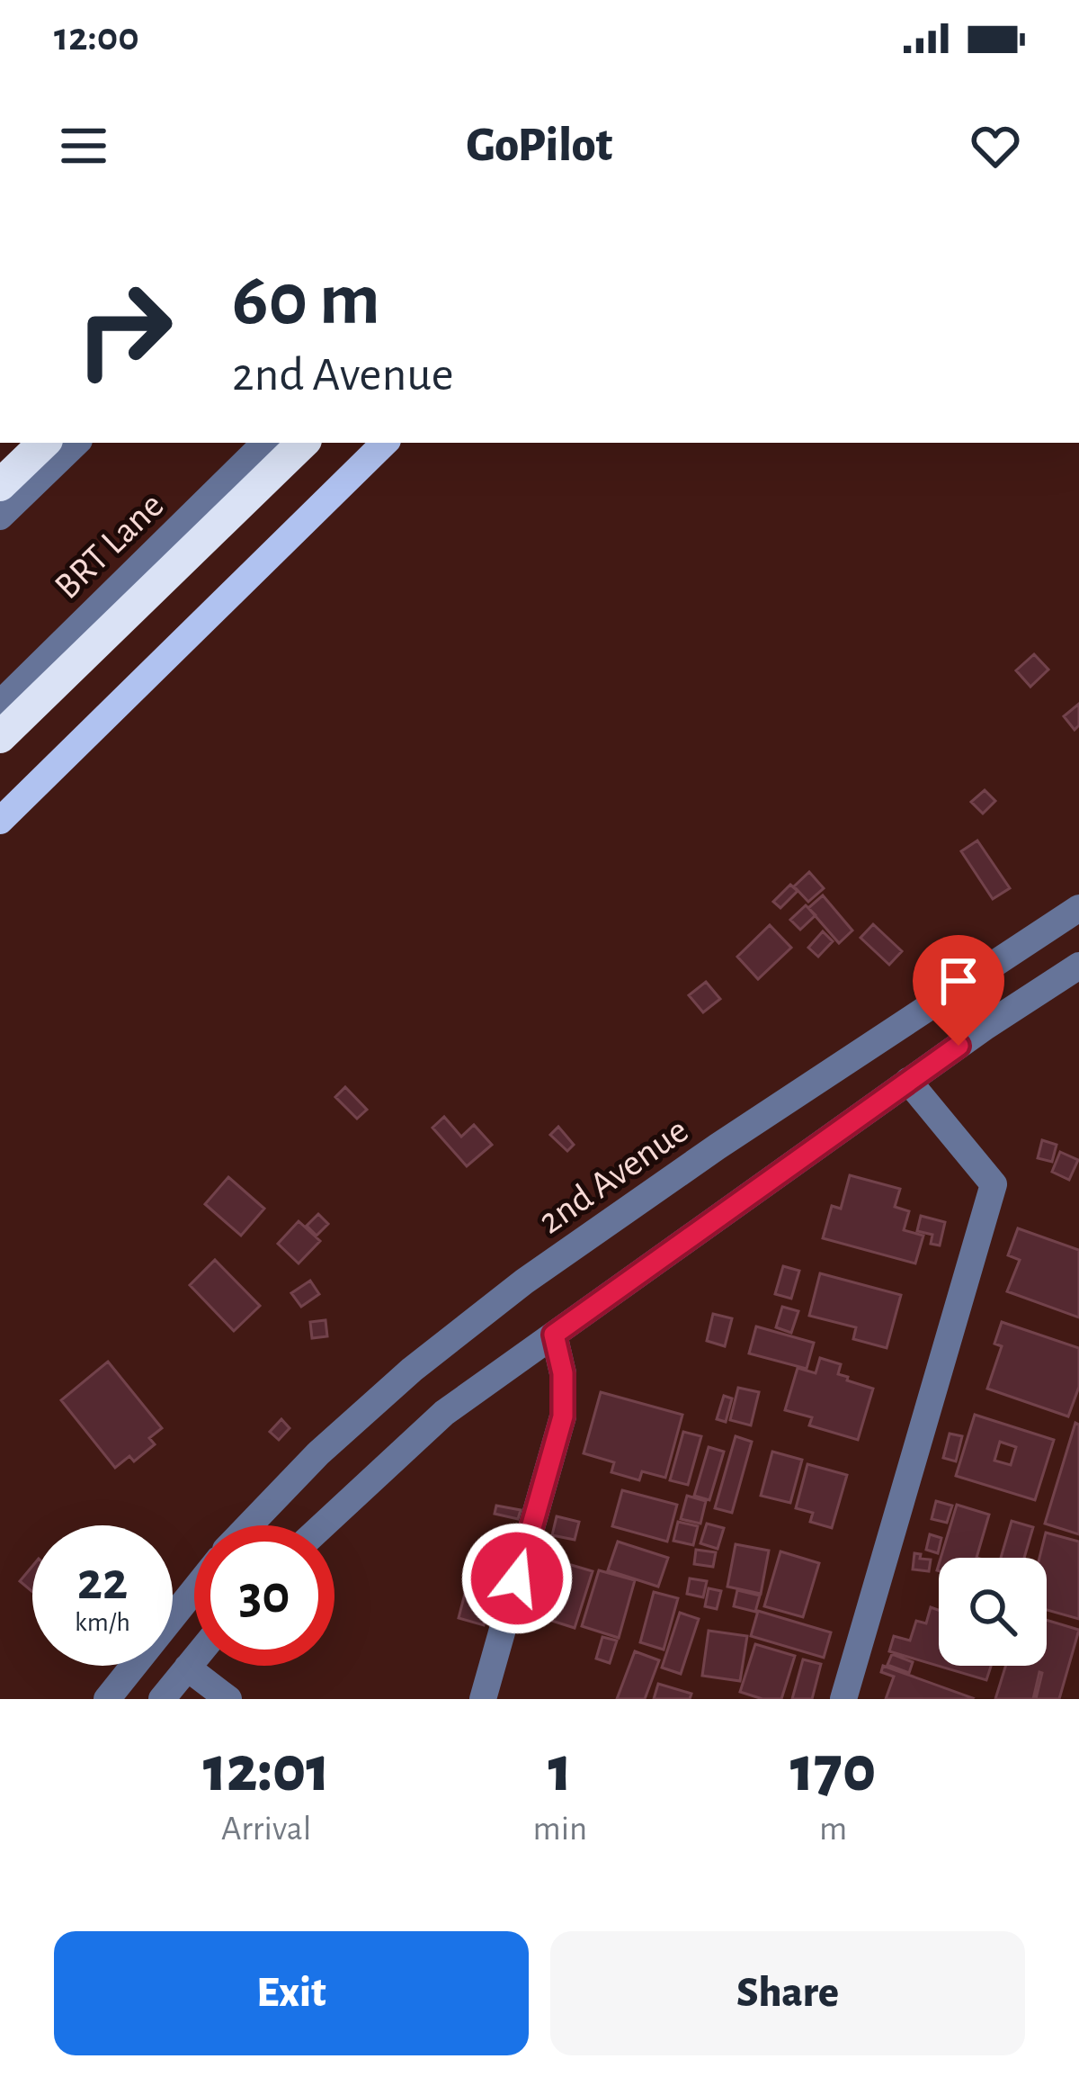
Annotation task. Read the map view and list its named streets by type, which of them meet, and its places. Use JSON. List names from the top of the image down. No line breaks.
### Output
{"streets":{"street":["BRT Lane","2nd Avenue"]},"page":{"status":"12:00","header":"GoPilot","turn":["60 m","2nd Avenue"],"speed":"22 km/h","limit":"30","eta":["12:01","Arrival","1","min","170","m"],"buttons":["Exit","Share"]}}
